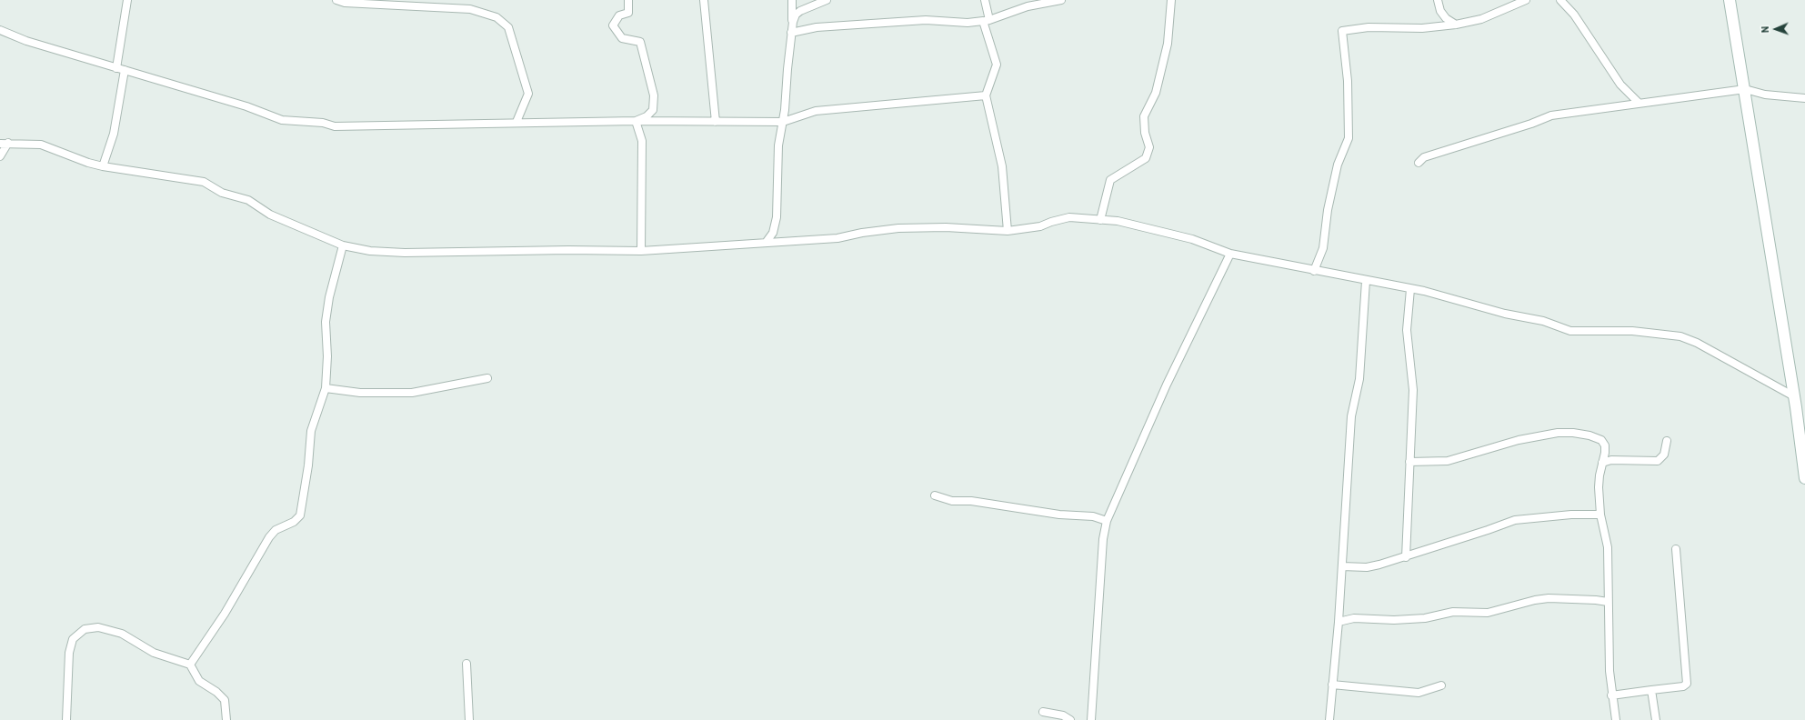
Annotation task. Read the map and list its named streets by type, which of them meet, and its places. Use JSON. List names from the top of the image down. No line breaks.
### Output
{"north":"left"}
